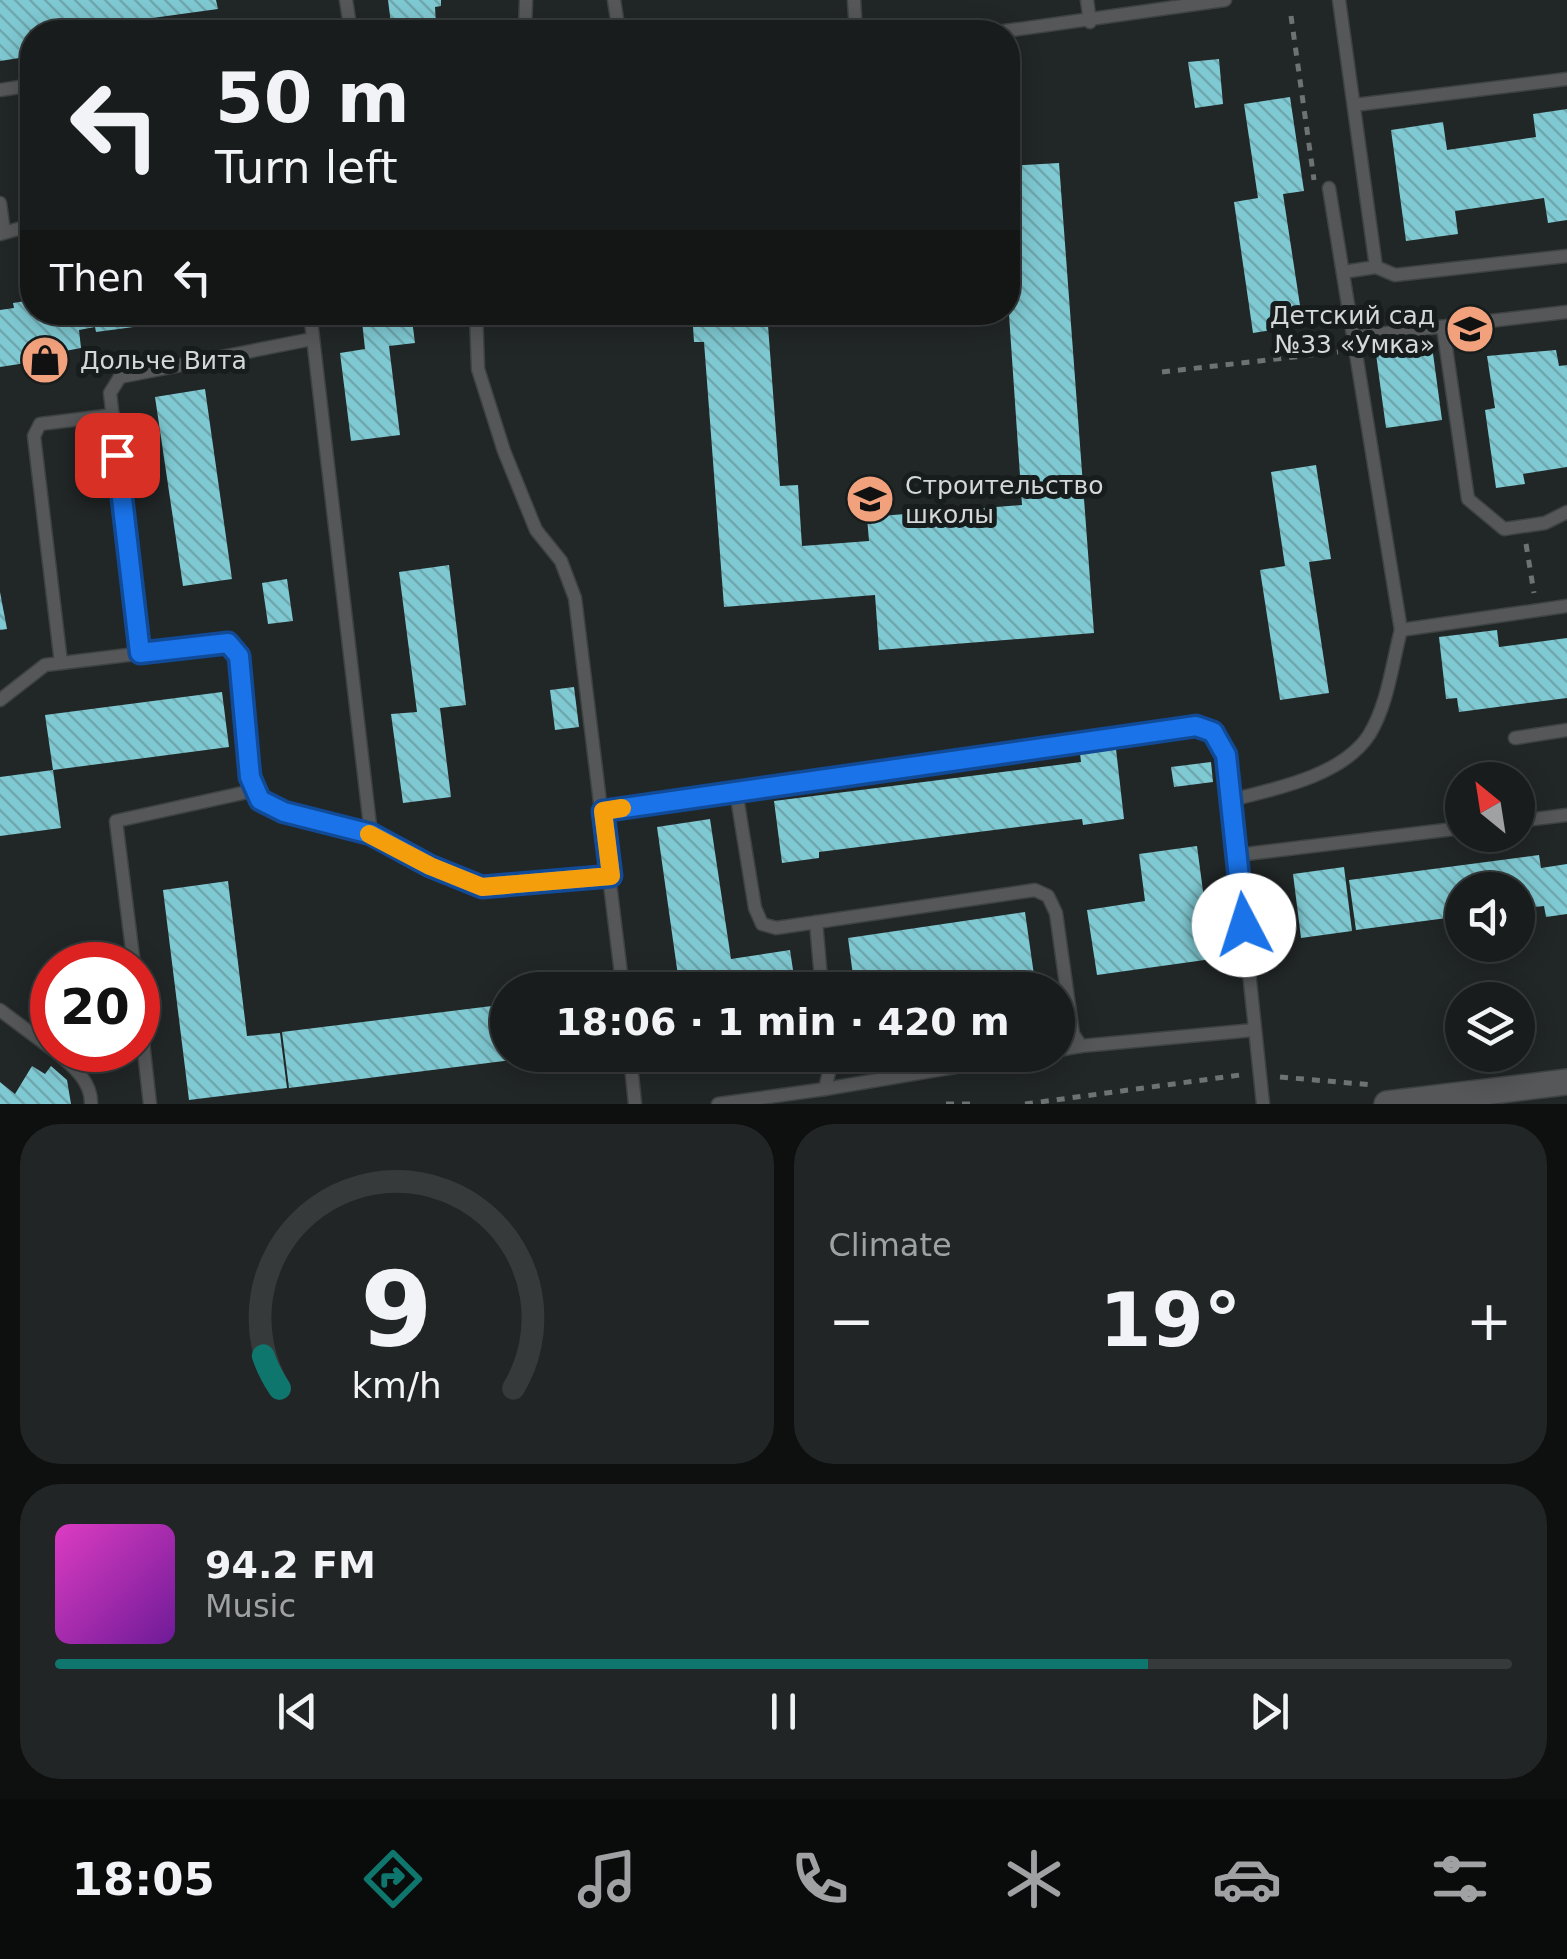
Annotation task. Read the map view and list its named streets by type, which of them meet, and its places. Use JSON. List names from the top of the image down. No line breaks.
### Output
{"places":{"school or university":["Детский сад №33 «Умка»","Строительство школы"],"shop":["Дольче Вита"]},"north":"top left","page":{"turn":["50 m","Turn left"],"then":"Then","limit":"20","trip":"18:06 · 1 min · 420 m","tile":"Climate","heat":["−","19°","+"],"song":["94.2 FM","Music"],"tabs":"18:05","gauge":["9","km/h"]}}
